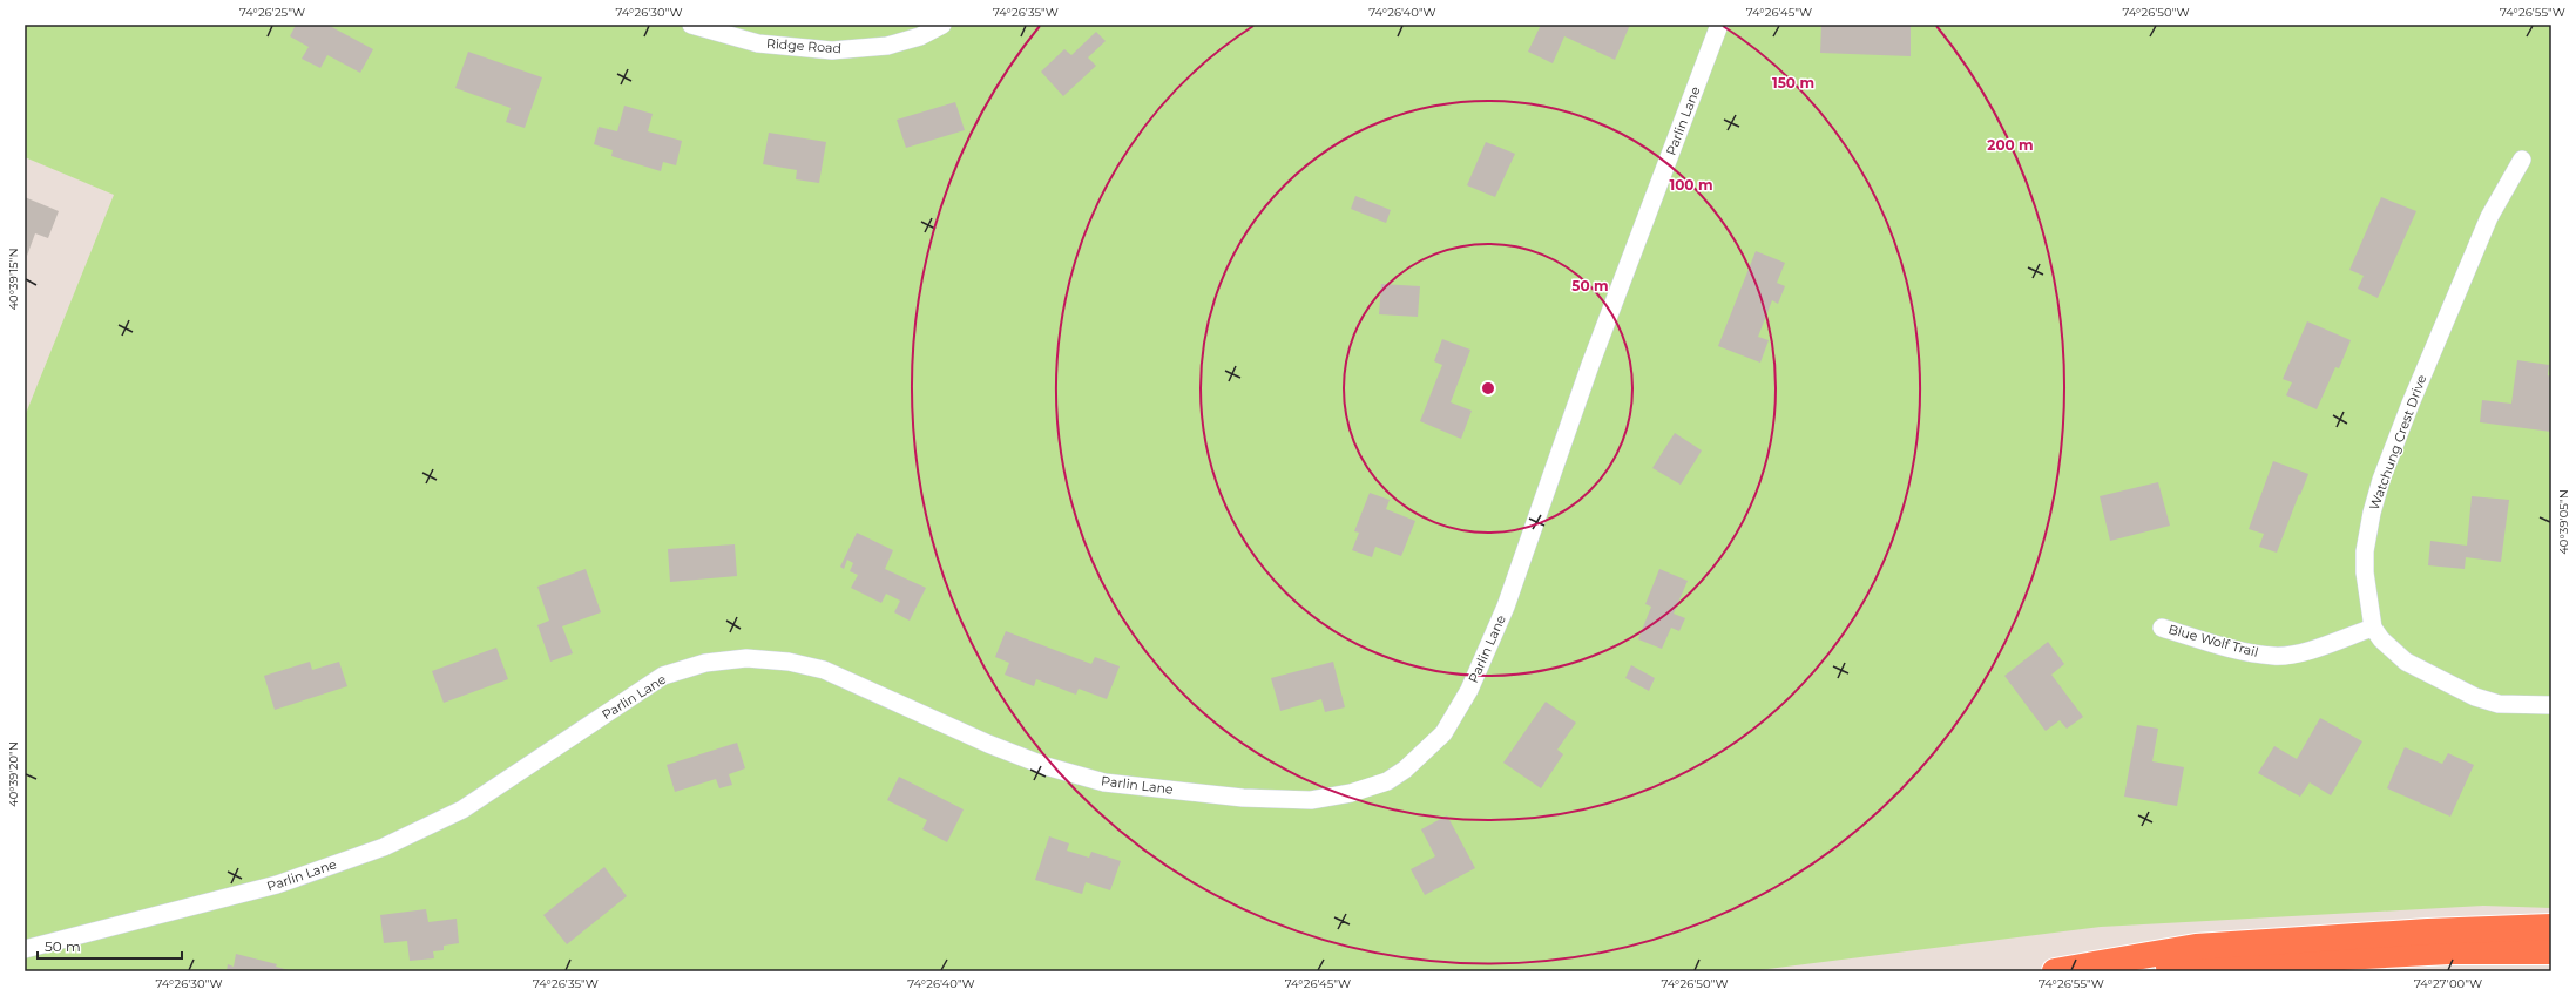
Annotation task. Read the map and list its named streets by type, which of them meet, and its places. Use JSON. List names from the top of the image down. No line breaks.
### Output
{"streets":{"street":["Ridge Road","Parlin Lane","Watchung Crest Drive","Blue Wolf Trail"]},"crossings":[["Watchung Crest Drive","Blue Wolf Trail"]],"scale_bar":"50 m","coordinates":["74°26'25\"W","74°26'30\"W","74°26'35\"W","74°26'40\"W","74°26'45\"W","74°26'50\"W","74°26'55\"W","40°39'15\"N","40°39'05\"N","40°39'20\"N","74°27'00\"W"],"rings":["150 m","200 m","100 m","50 m"]}
